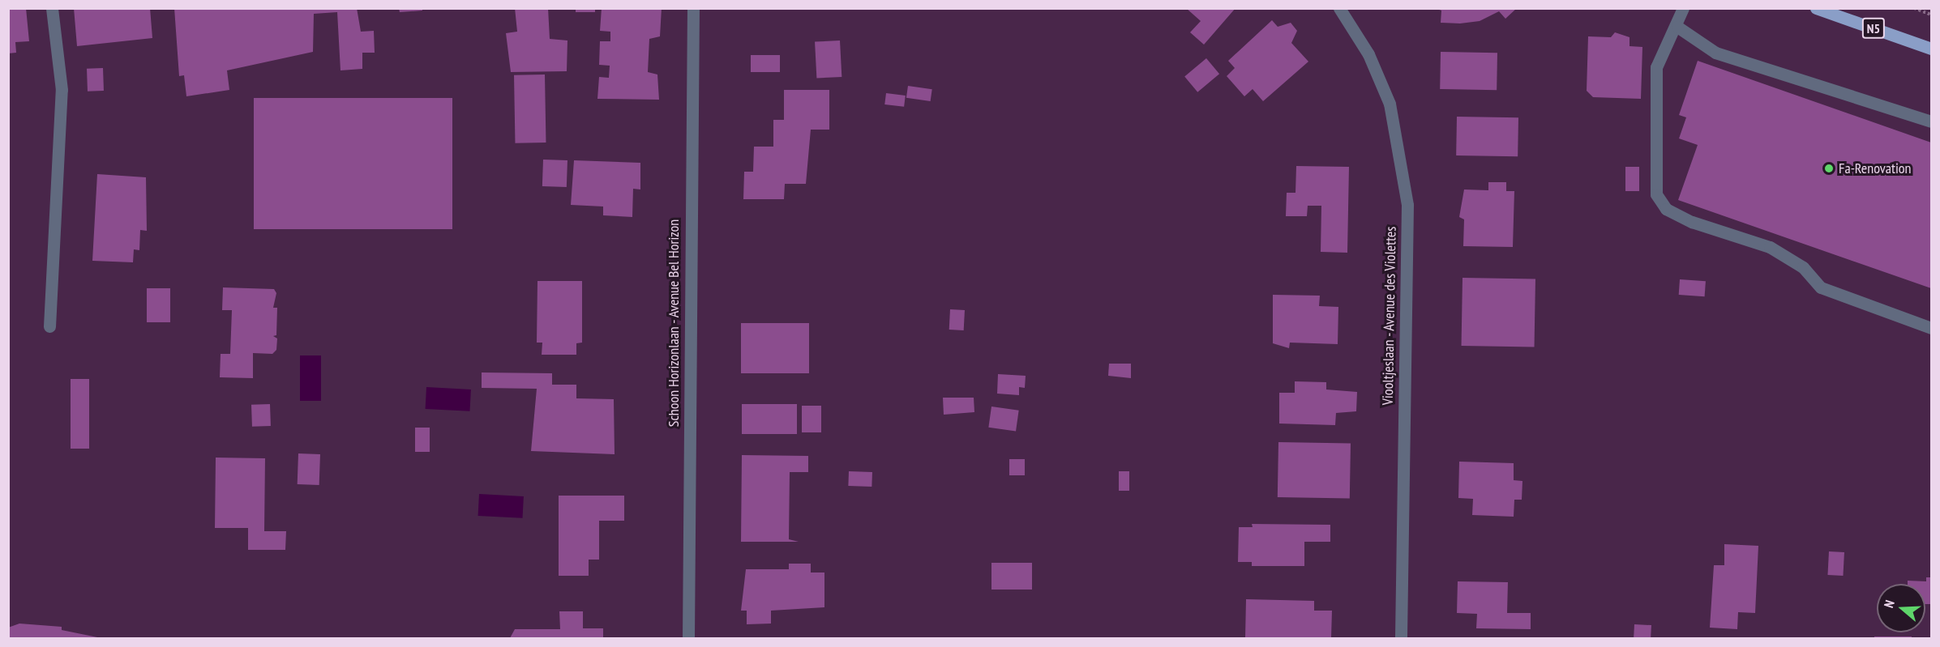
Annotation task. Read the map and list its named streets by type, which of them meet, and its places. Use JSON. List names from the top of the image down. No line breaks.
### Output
{"streets":{"main road":["N5"],"street":["Viooltjeslaan - Avenue des Violettes","Schoon Horizonlaan - Avenue Bel Horizon"]},"places":["Fa-Renovation"],"north":"left"}
